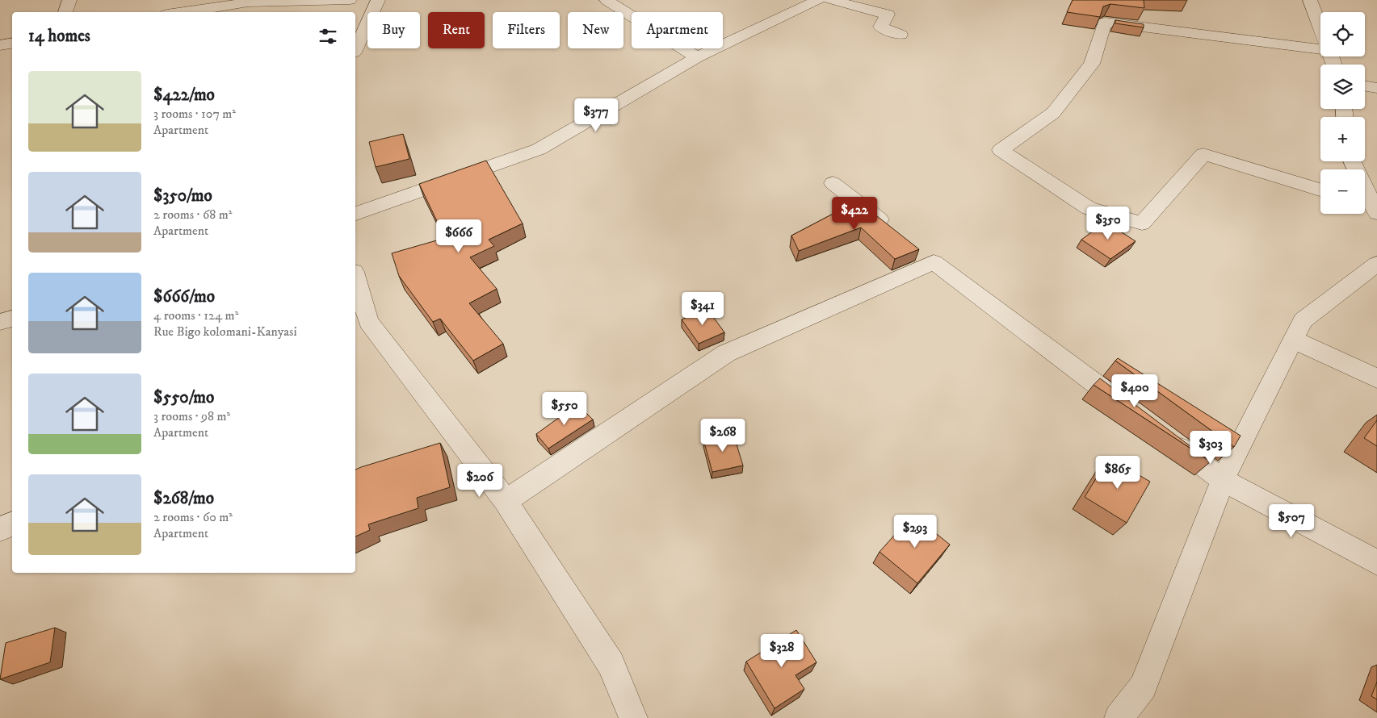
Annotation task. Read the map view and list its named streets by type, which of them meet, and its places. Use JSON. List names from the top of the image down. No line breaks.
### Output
{"page":{"map_buttons":["+","−"],"chip":["Buy","Rent","Filters","New","Apartment"],"heading":"14 homes","list":[{"name":"$422/mo","note":"3 rooms · 107 m² · Apartment"},{"name":"$350/mo","note":"2 rooms · 68 m² · Apartment"},{"name":"$666/mo","note":"4 rooms · 124 m² · Rue Bigo kolomani-Kanyasi"},{"name":"$550/mo","note":"3 rooms · 98 m² · Apartment"},{"name":"$268/mo","note":"2 rooms · 60 m² · Apartment"}],"price":["$377","$422","$350","$666","$341","$400","$550","$268","$303","$865","$206","$507","$293","$328"]}}
